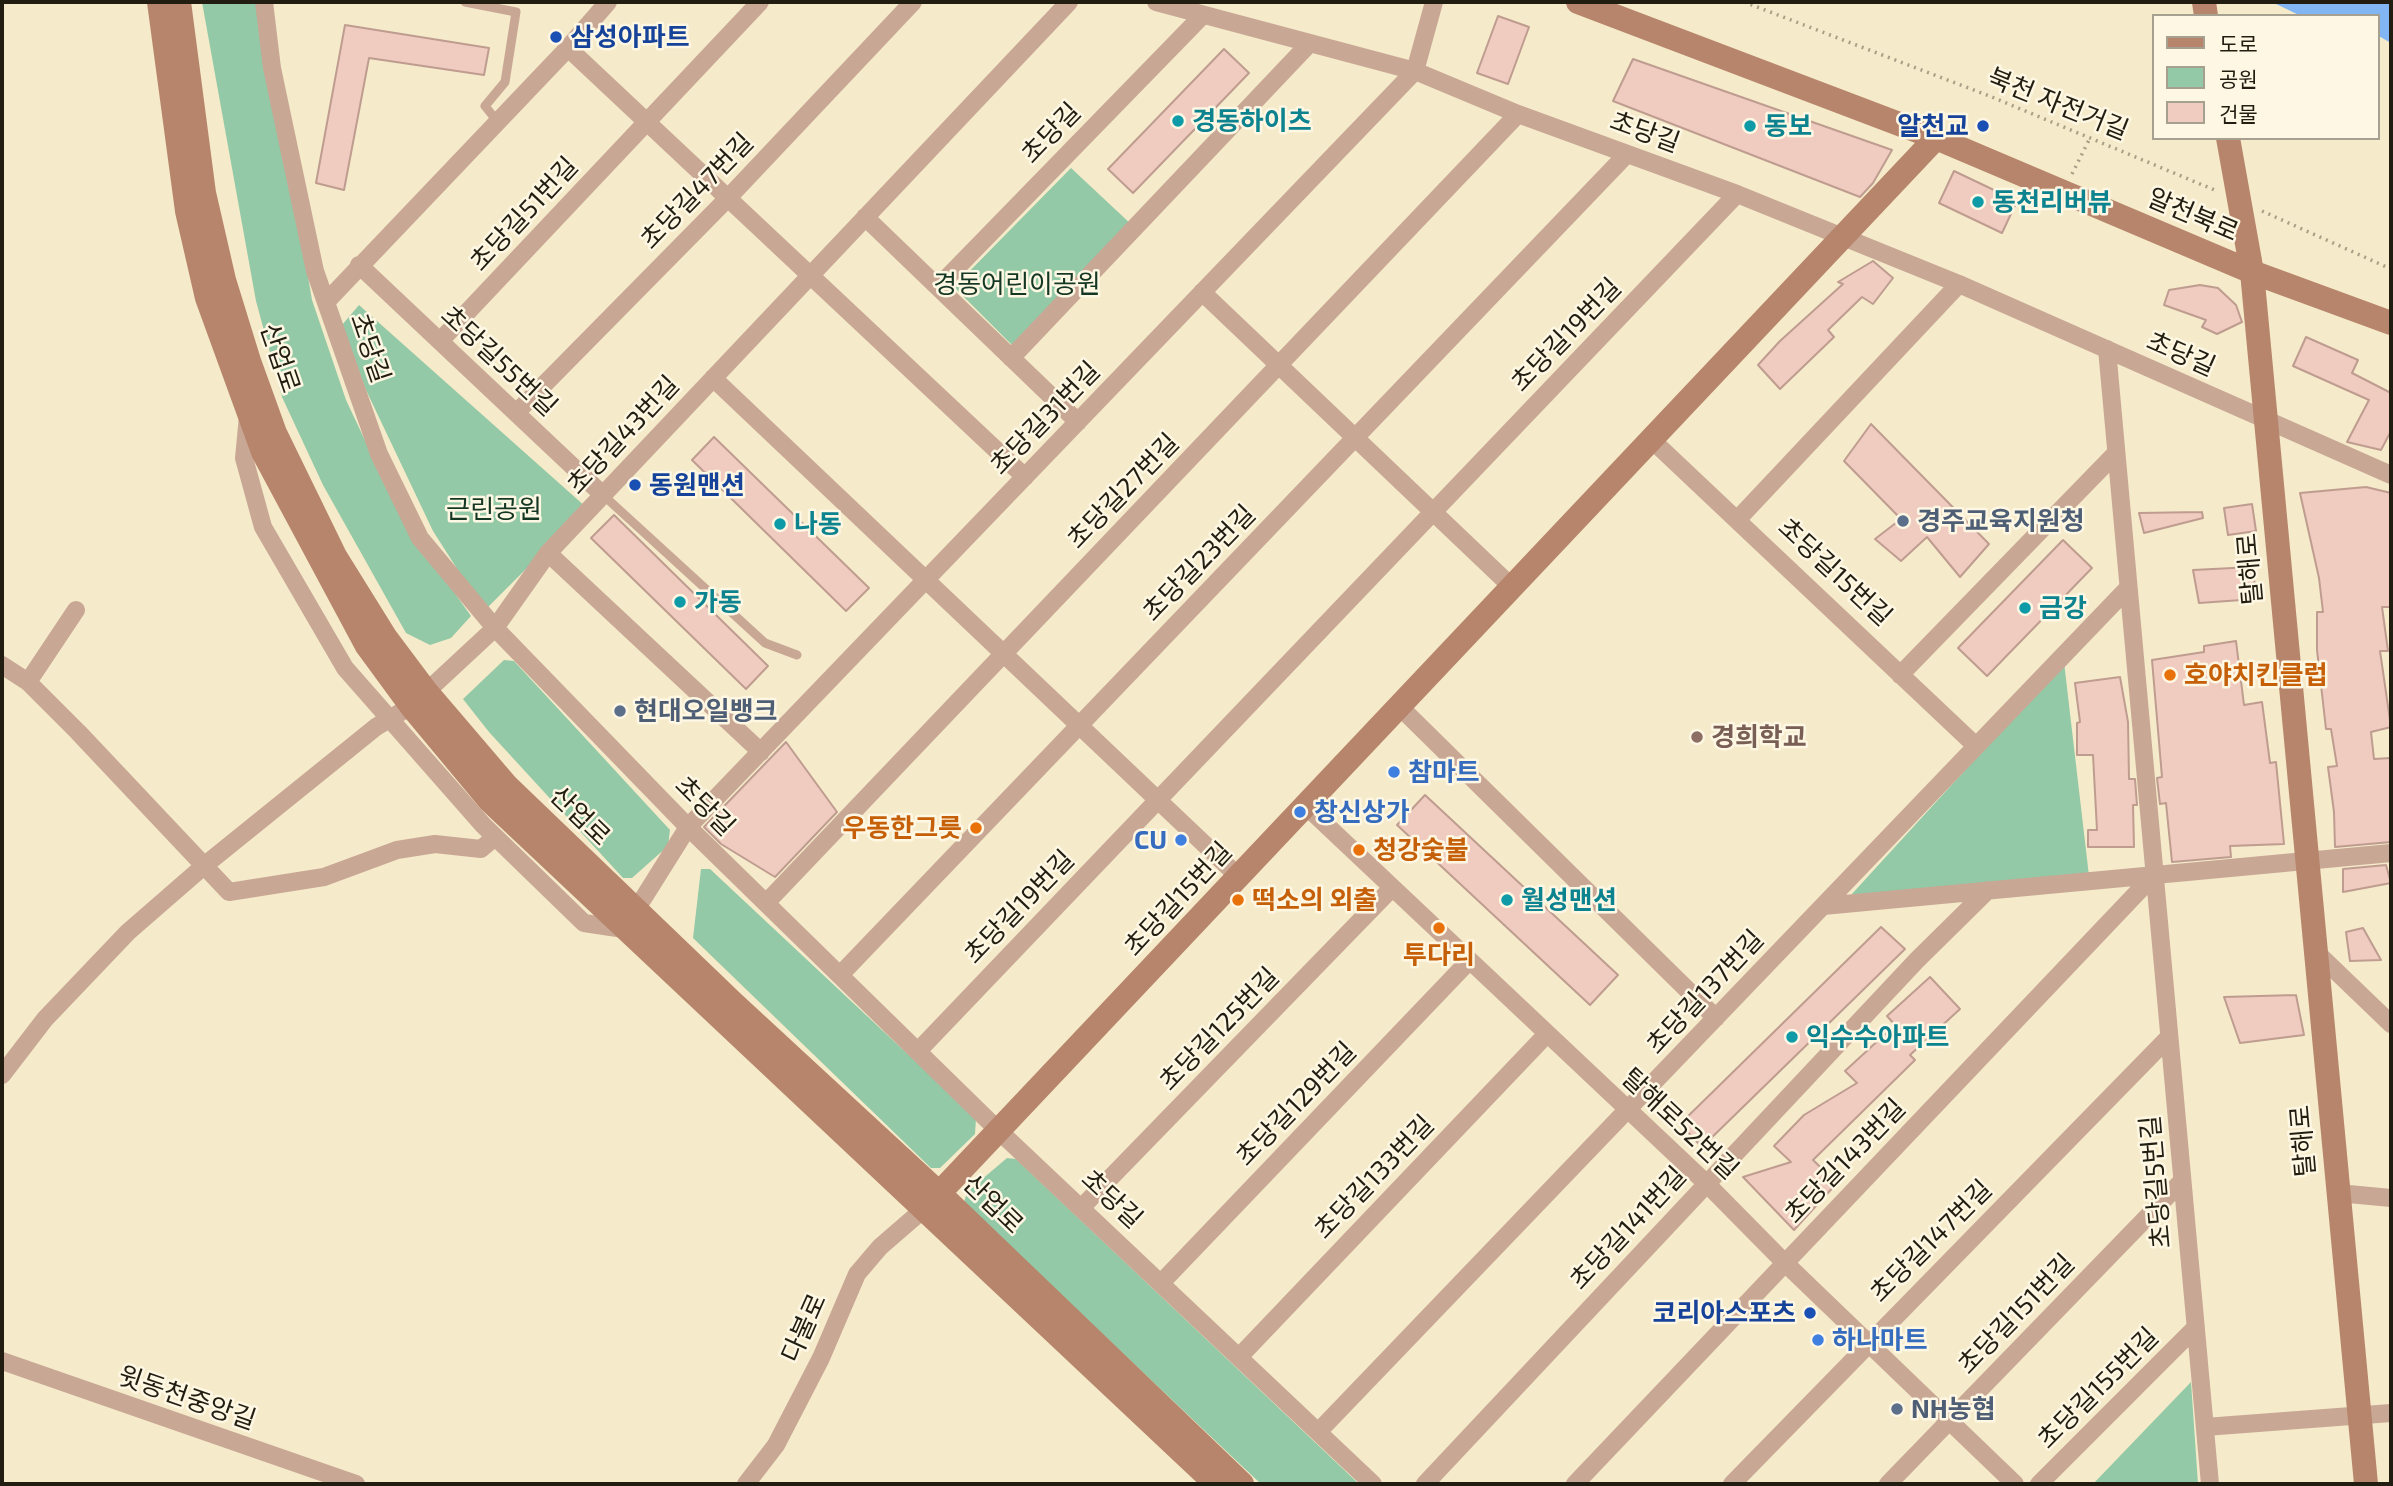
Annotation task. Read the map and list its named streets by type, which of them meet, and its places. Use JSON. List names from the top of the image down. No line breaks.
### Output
{"streets":{"street":["초당길","초당길47번길","초당길51번길","알천북로","초당길19번길","산업로","초당길55번길","초당길31번길","초당길43번길","초당길27번길","초당길23번길","탈해로","초당길15번길","초당길137번길","초당길125번길","초당길129번길","탈해로52번길","초당길143번길","초당길133번길","초당길5번길","초당길141번길","초당길147번길","초당길151번길","다불로","초당길155번길","윗동천중앙길"],"path":["북천 자전거길"]},"crossings":[["초당길","초당길19번길"],["초당길","초당길31번길"],["초당길","초당길43번길"],["초당길","초당길27번길"],["초당길","초당길23번길"],["초당길","탈해로"],["초당길","초당길15번길"],["초당길","초당길137번길"],["초당길","초당길125번길"],["초당길","초당길129번길"],["초당길","초당길133번길"],["초당길","초당길5번길"],["초당길47번길","초당길55번길"],["초당길51번길","초당길55번길"],["알천북로","탈해로"],["산업로","초당길31번길"],["산업로","초당길43번길"],["산업로","초당길15번길"],["산업로","다불로"],["초당길55번길","초당길43번길"],["초당길31번길","초당길43번길"],["초당길15번길","초당길137번길"],["초당길15번길","탈해로52번길"],["초당길15번길","다불로"],["초당길137번길","탈해로52번길"],["초당길137번길","초당길5번길"],["초당길125번길","탈해로52번길"],["초당길129번길","탈해로52번길"],["탈해로52번길","초당길143번길"],["탈해로52번길","초당길133번길"],["탈해로52번길","초당길141번길"],["탈해로52번길","초당길147번길"],["탈해로52번길","초당길151번길"],["초당길143번길","초당길5번길"],["초당길5번길","초당길147번길"],["초당길5번길","초당길151번길"],["초당길5번길","초당길155번길"]],"parks":["경동어린이공원","근린공원"],"places":["삼성아파트","경동하이츠","동보","알천교","동천리버뷰","동원맨션","경주교육지원청","나동","가동","금강","호야치킨클럽","현대오일뱅크","경희학교","참마트","창신상가","우동한그릇","CU","청강숯불","떡소의 외출","월성맨션","투다리","익수수아파트","코리아스포츠","하나마트","NH농협"],"legend":["도로","공원","건물"]}
